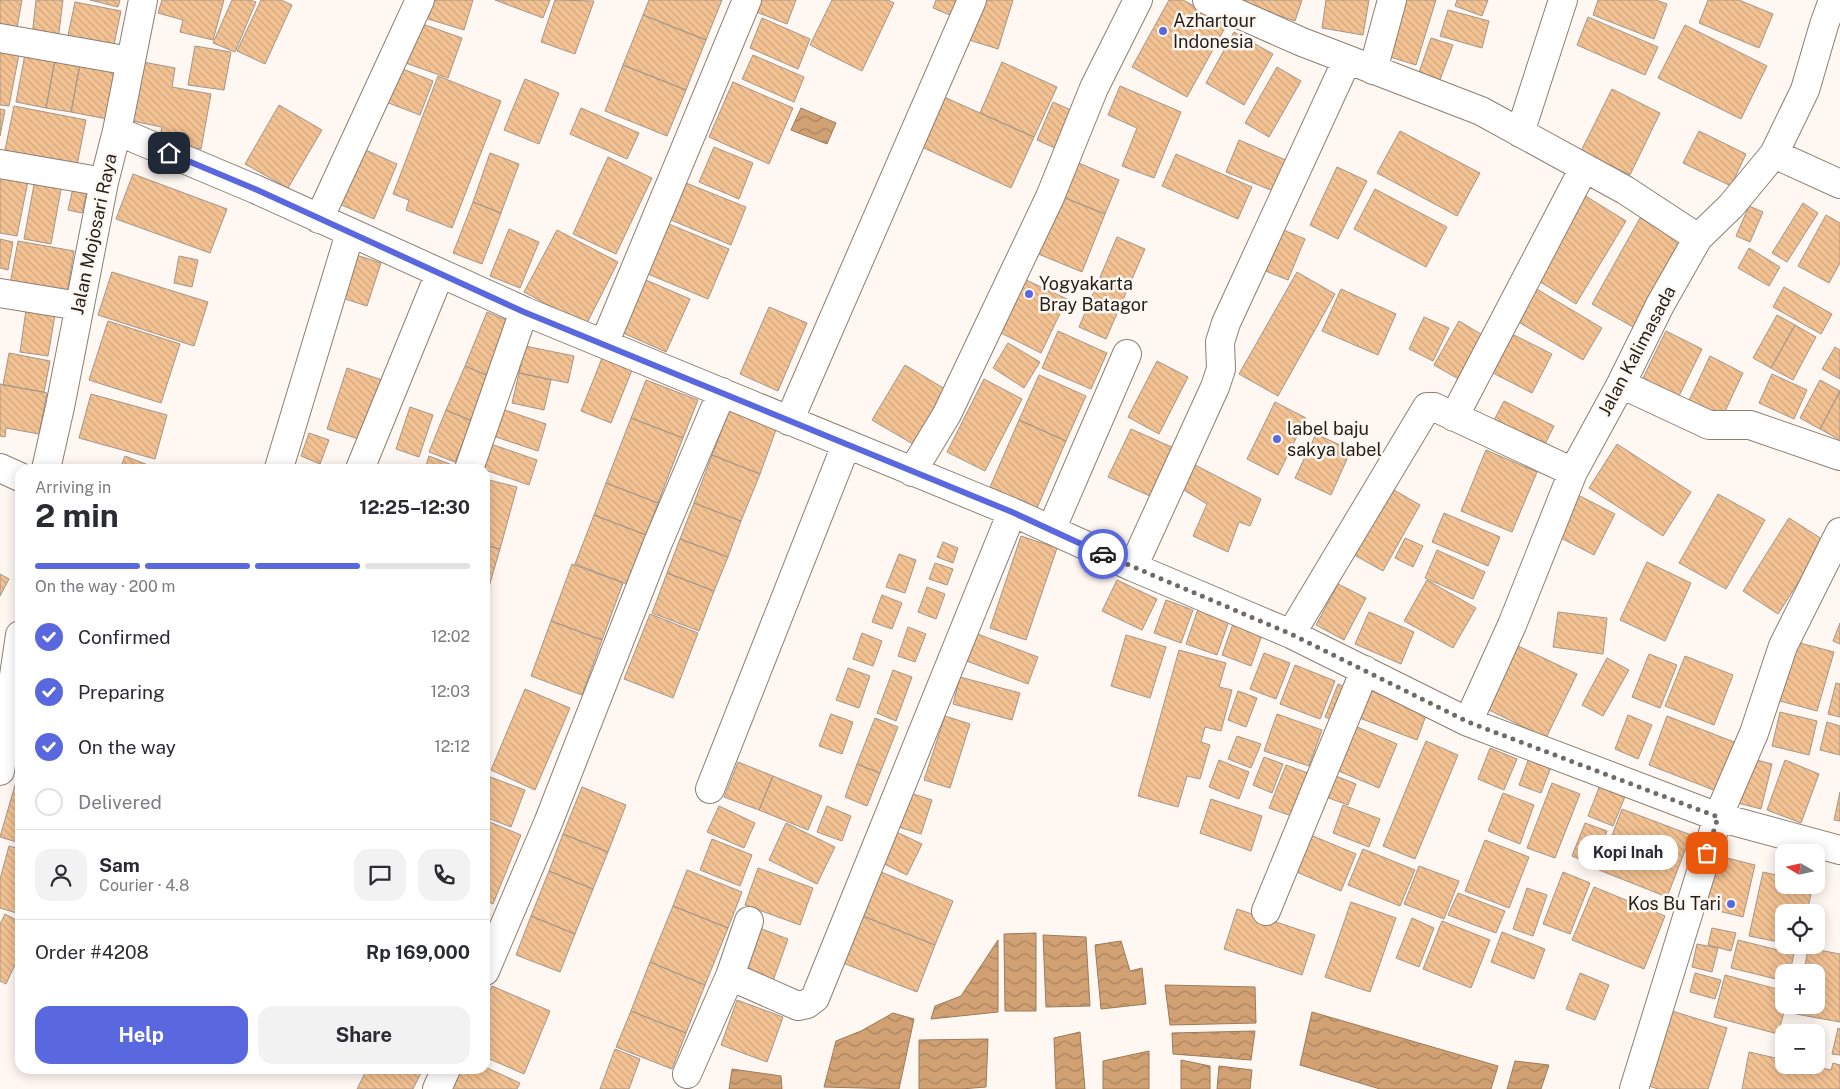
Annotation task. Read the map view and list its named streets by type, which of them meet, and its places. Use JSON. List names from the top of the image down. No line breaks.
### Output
{"streets":{"street":["Jalan Mojosari Raya","Jalan Kalimasada"]},"places":["Azhartour Indonesia","Yogyakarta Bray Batagor","label baju sakya label","Kopi Inah","Kos Bu Tari"],"north":"left","page":{"heading":["2 min","Arriving in","12:25–12:30"],"panel":["Sam","Courier · 4.8","Order #4208","Rp 169,000"],"bar":"On the way · 200 m","list":[["Confirmed","12:02"],["Preparing","12:03"],["On the way","12:12"],"Delivered"],"bubble":"Kopi Inah","map_buttons":["+","−"],"buttons":["Help","Share"]}}
